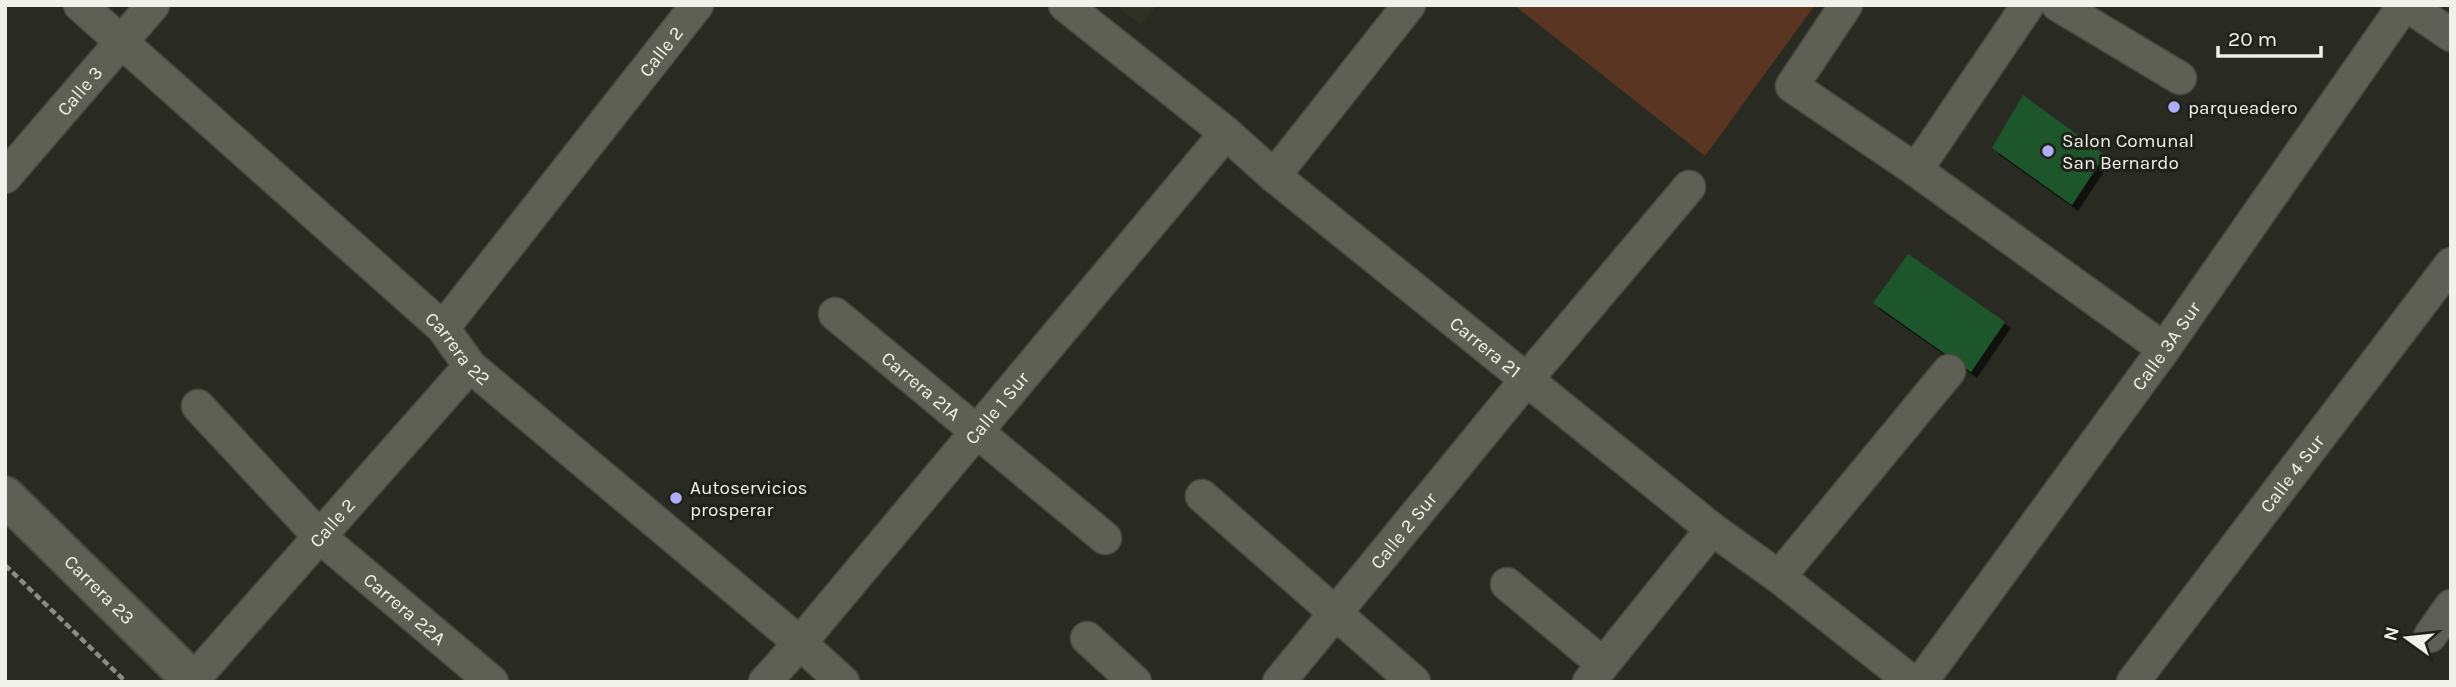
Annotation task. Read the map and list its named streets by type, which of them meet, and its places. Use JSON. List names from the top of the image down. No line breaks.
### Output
{"streets":{"street":["Calle 2","Calle 3","Carrera 21","Calle 3A Sur","Carrera 22","Carrera 21A","Calle 1 Sur","Calle 4 Sur","Calle 2 Sur","Carrera 23","Carrera 22A"]},"crossings":[["Calle 2","Carrera 22"],["Calle 2","Carrera 23"],["Calle 2","Carrera 22A"],["Calle 3","Carrera 22"],["Carrera 21","Calle 1 Sur"],["Carrera 21","Calle 2 Sur"],["Carrera 22","Calle 1 Sur"],["Carrera 21A","Calle 1 Sur"]],"places":["parqueadero","Salon Comunal San Bernardo","Autoservicios prosperar"],"scale_bar":"20 m","north":"left"}
